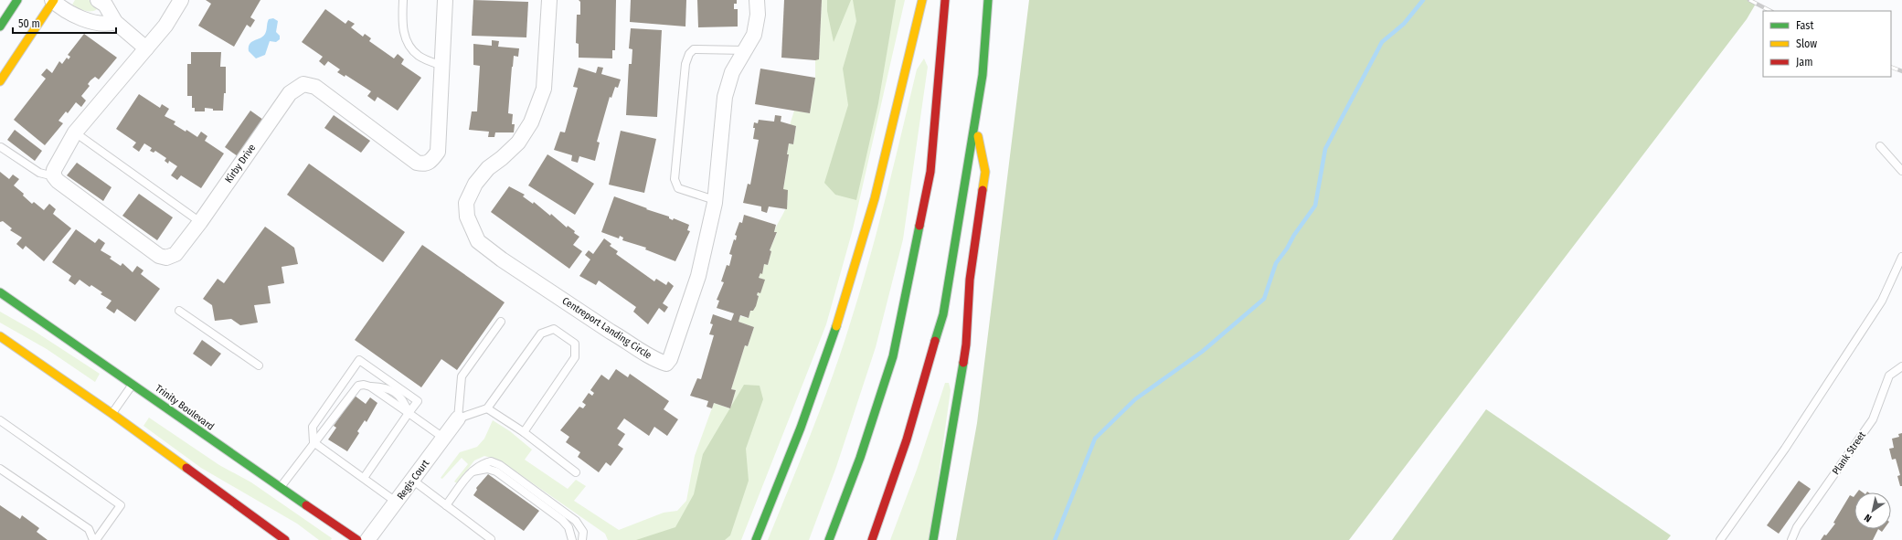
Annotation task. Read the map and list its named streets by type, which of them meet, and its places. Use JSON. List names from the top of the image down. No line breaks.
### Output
{"streets":{"main road":["Trinity Boulevard"],"street":["Kirby Drive","Centreport Landing Circle","Regis Court"],"lane":["Plank Street"]},"legend":["Fast","Slow","Jam"],"scale_bar":"50 m","north":"bottom left"}
